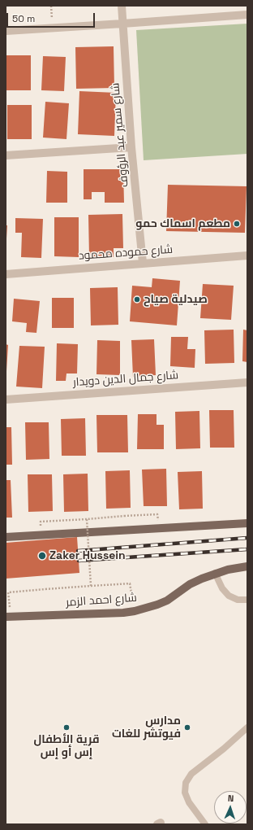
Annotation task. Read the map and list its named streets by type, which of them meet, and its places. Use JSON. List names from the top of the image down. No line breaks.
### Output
{"streets":{"main road":["شارع احمد الزمر"],"street":["شارع سمير عبد الرؤوف","شارع حموده محمود","شارع جمال الدين دويدار"]},"crossings":[["شارع سمير عبد الرؤوف","شارع حموده محمود"]],"places":["مطعم اسماك حمو","صيدلية صياح","Zaker Hussein","قرية الأطفال إس أو إس","مدارس فيوتشر للغات"],"scale_bar":"50 m","north":"top"}
